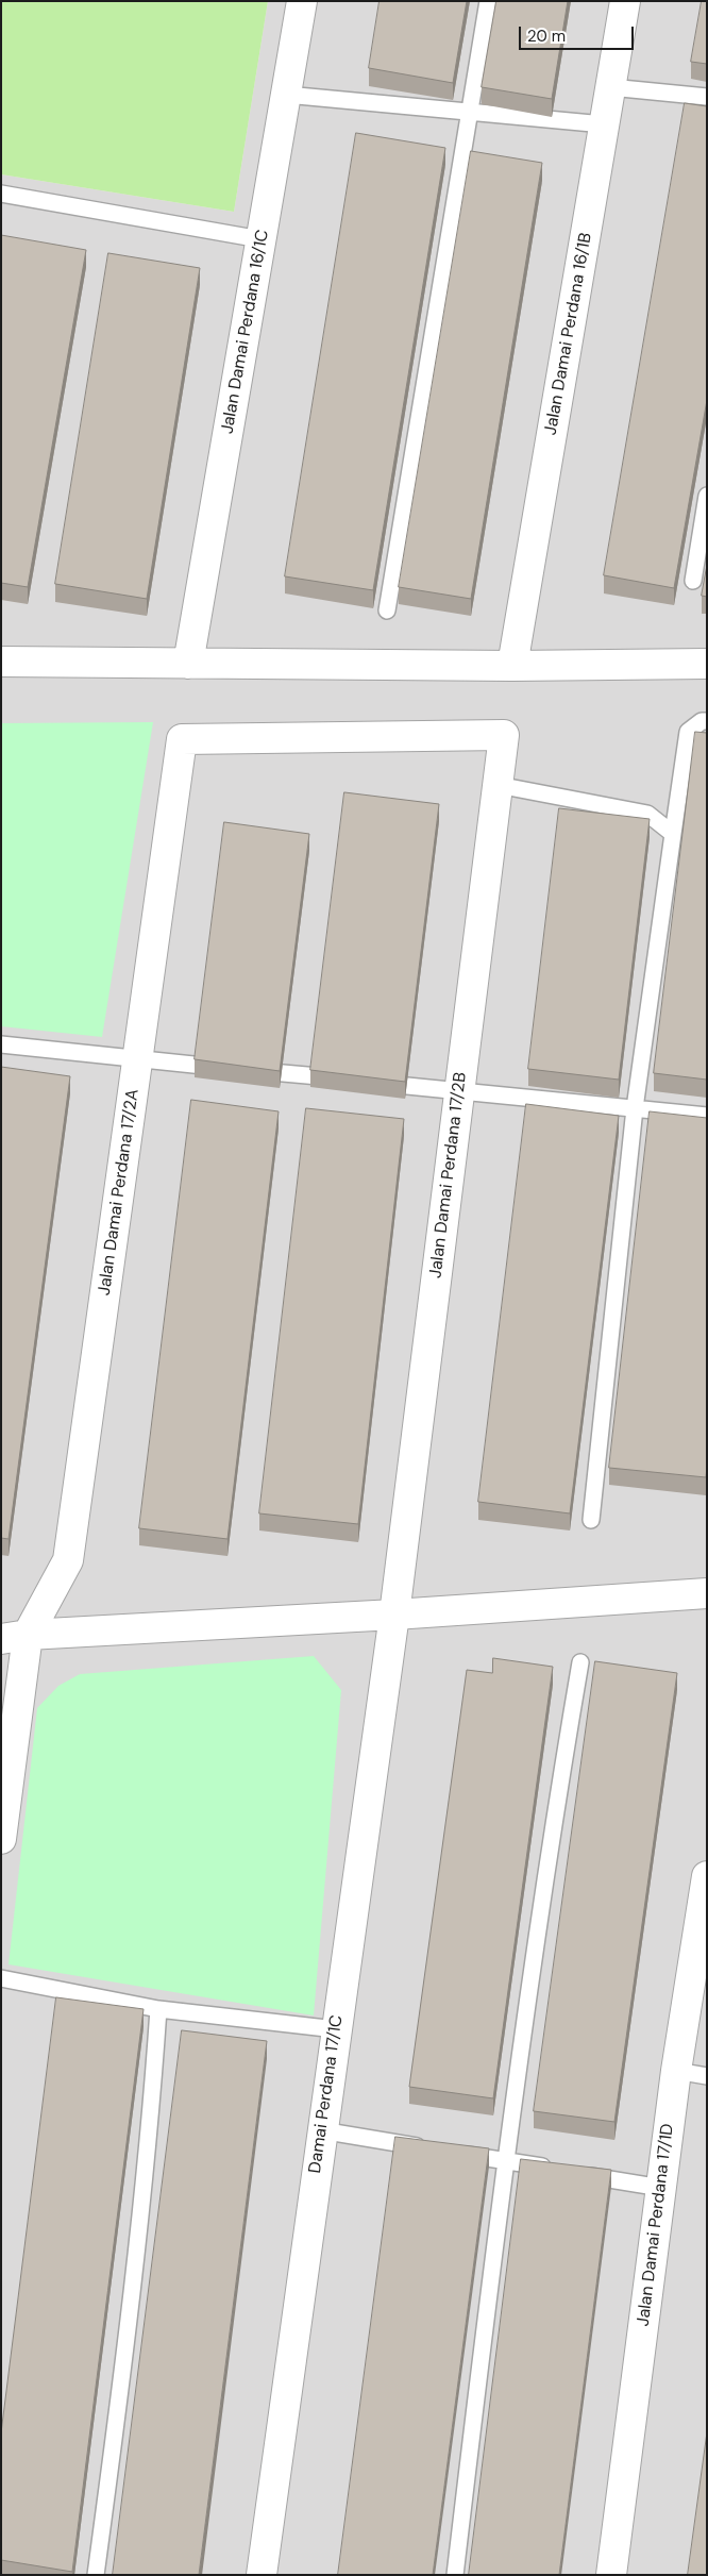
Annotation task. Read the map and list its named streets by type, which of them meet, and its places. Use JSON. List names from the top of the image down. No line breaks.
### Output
{"streets":{"street":["Jalan Damai Perdana 16/1C","Jalan Damai Perdana 16/1B","Jalan Damai Perdana 17/2B","Jalan Damai Perdana 17/2A","Damai Perdana 17/1C","Jalan Damai Perdana 17/1D"]},"crossings":[["Jalan Damai Perdana 17/2B","Jalan Damai Perdana 17/2A"],["Jalan Damai Perdana 17/2B","Damai Perdana 17/1C"]],"scale_bar":"20 m"}
